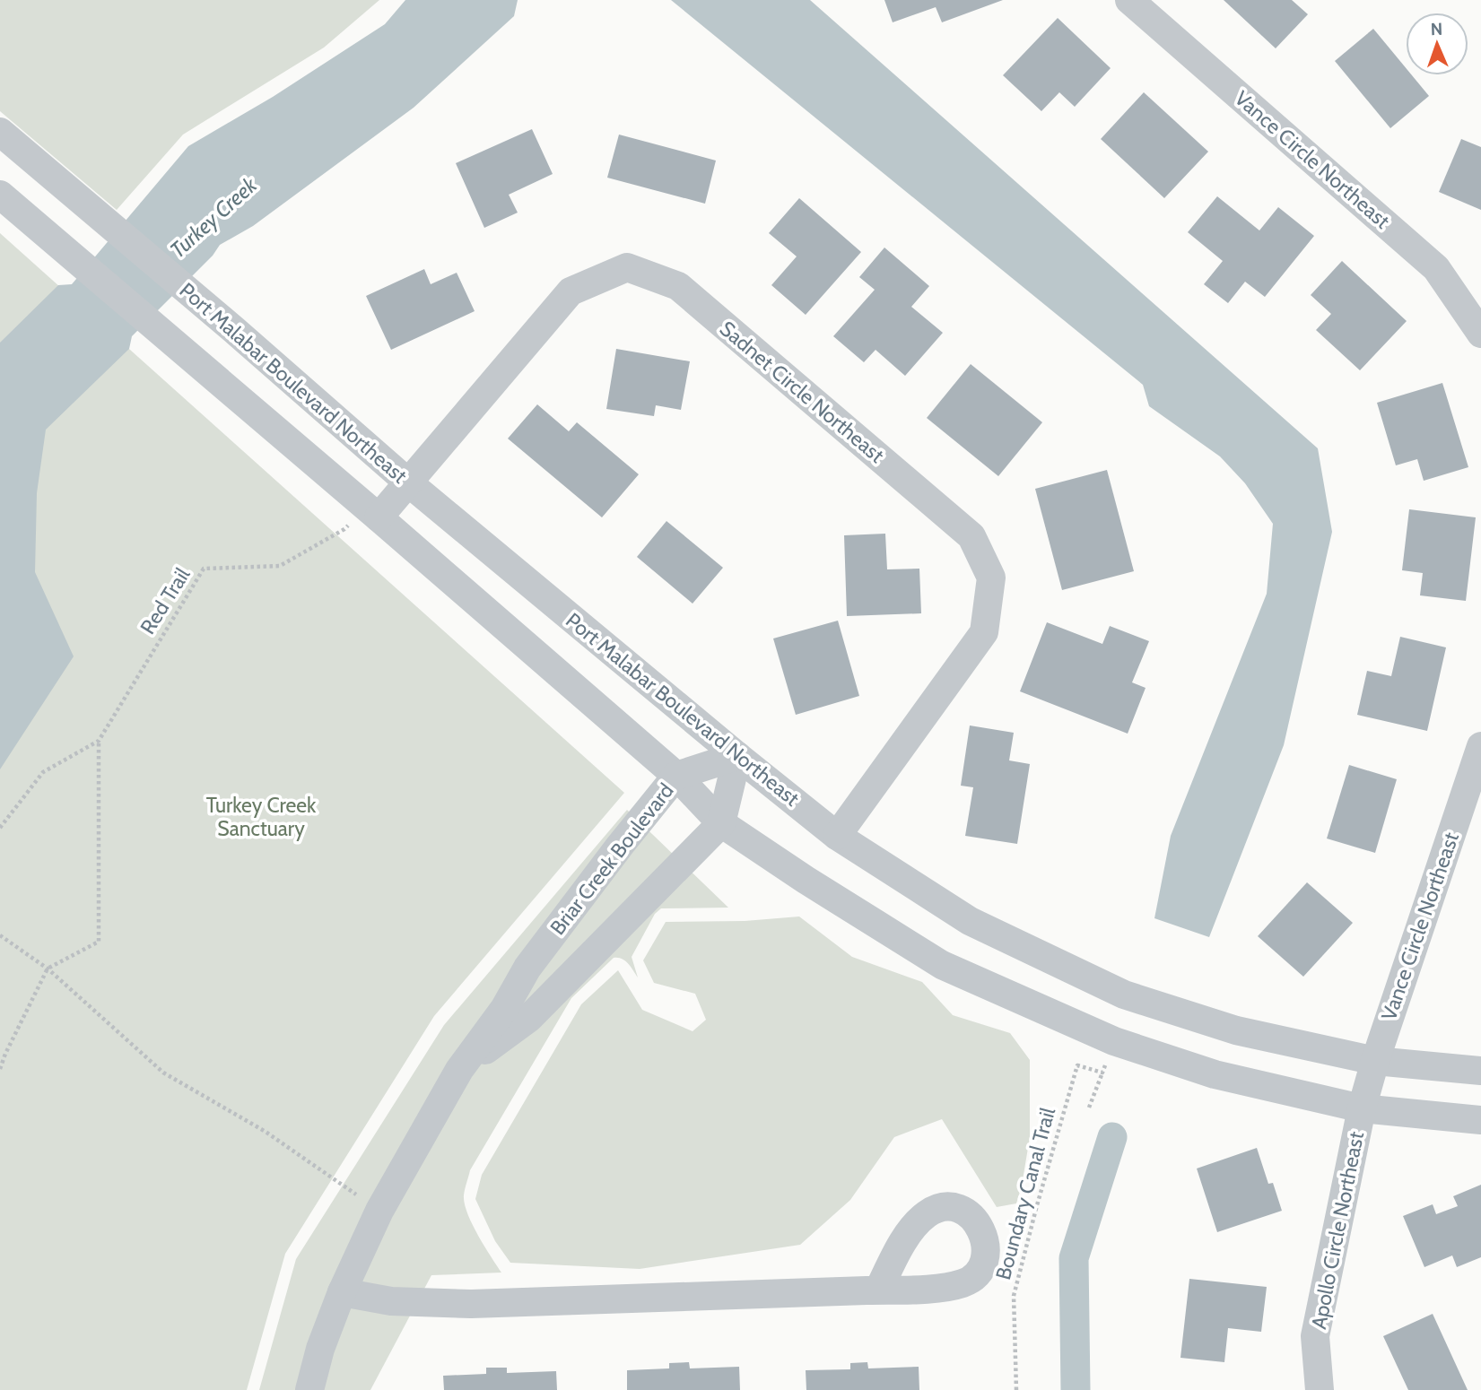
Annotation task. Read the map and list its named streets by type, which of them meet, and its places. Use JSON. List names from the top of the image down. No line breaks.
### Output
{"streets":{"street":["Vance Circle Northeast","Port Malabar Boulevard Northeast","Sadnet Circle Northeast","Briar Creek Boulevard","Apollo Circle Northeast"],"path":["Red Trail","Boundary Canal Trail"]},"crossings":[["Vance Circle Northeast","Port Malabar Boulevard Northeast"],["Vance Circle Northeast","Apollo Circle Northeast"],["Port Malabar Boulevard Northeast","Sadnet Circle Northeast"],["Port Malabar Boulevard Northeast","Briar Creek Boulevard"],["Sadnet Circle Northeast","Red Trail"]],"water":["Turkey Creek"],"parks":["Turkey Creek Sanctuary"],"north":"top"}
